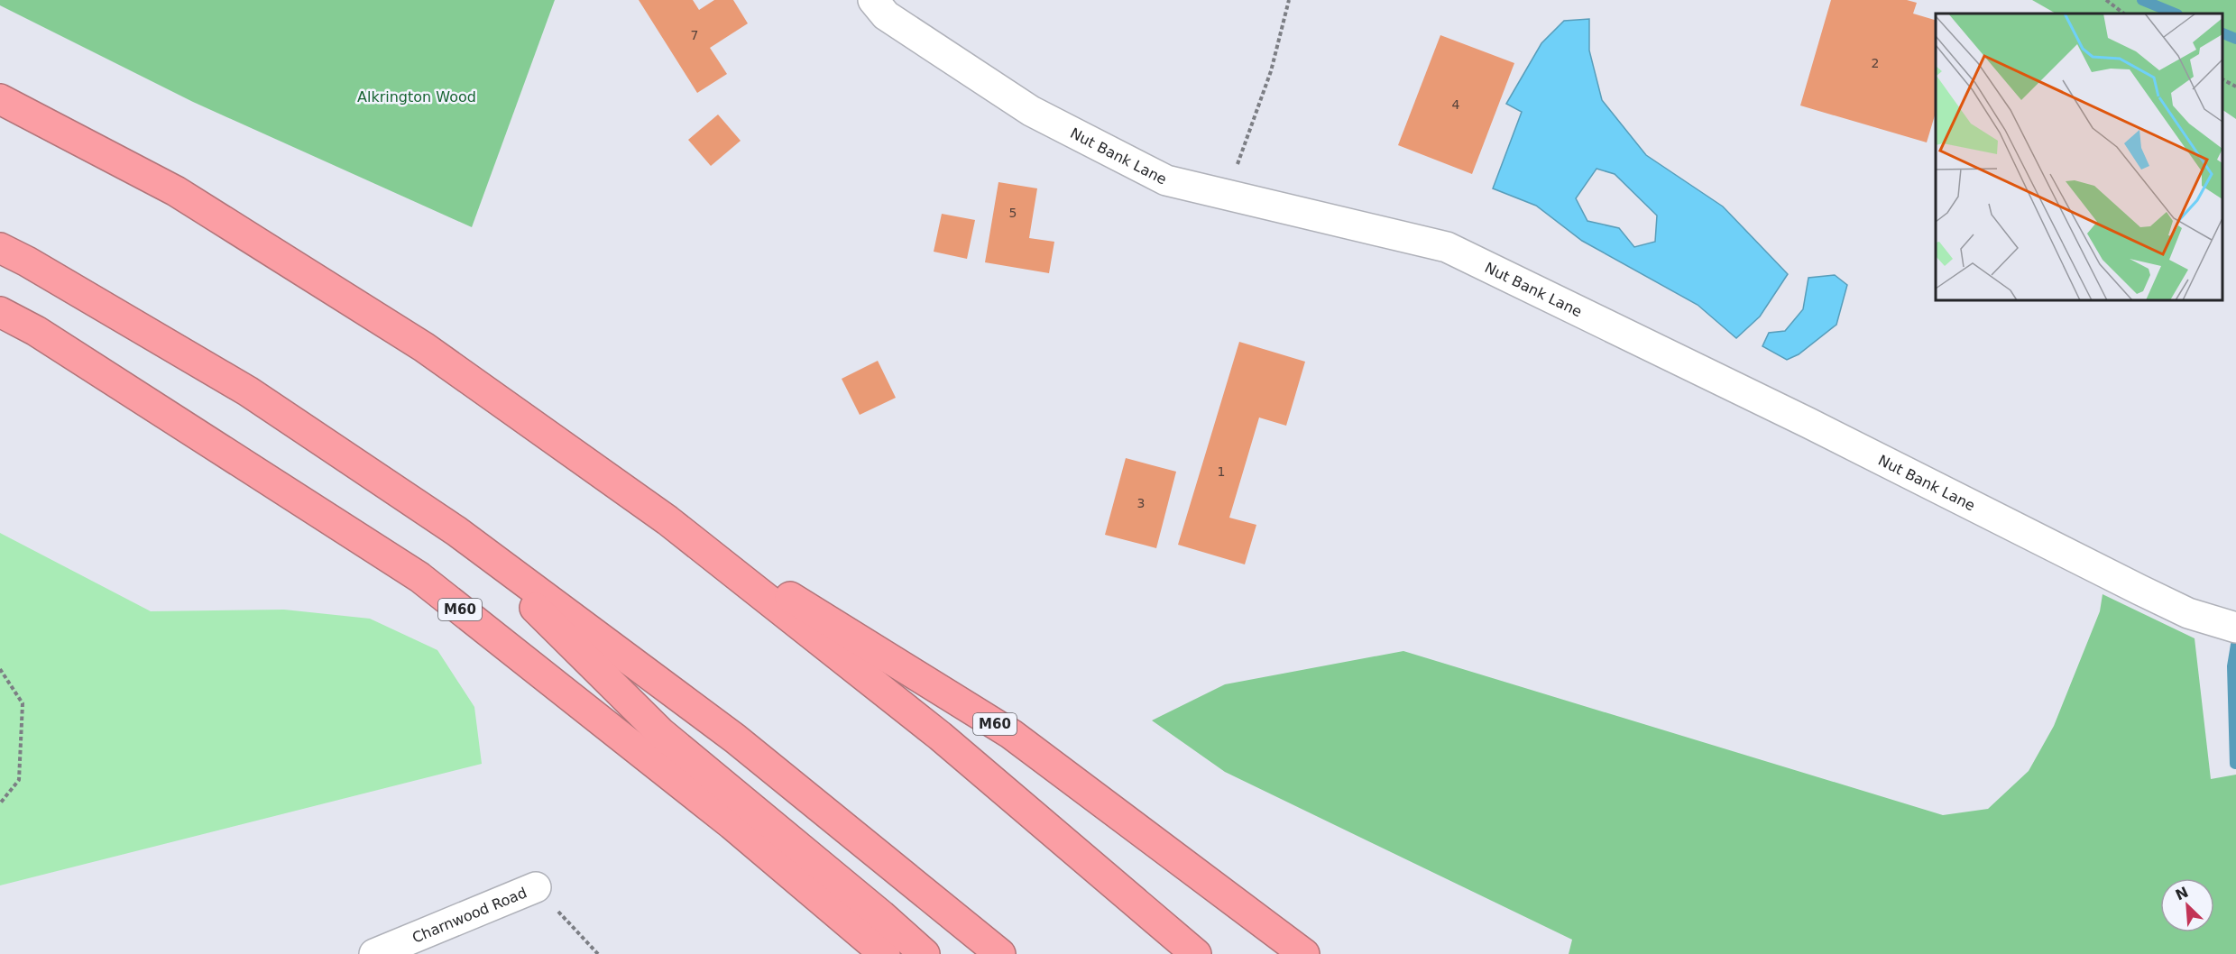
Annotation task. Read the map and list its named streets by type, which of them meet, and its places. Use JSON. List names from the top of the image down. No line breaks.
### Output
{"streets":{"highway":["M60"],"street":["Nut Bank Lane","Charnwood Road"]},"parks":["Alkrington Wood"],"house_numbers":["7","2","4","5","1","3"],"north":"top left"}
